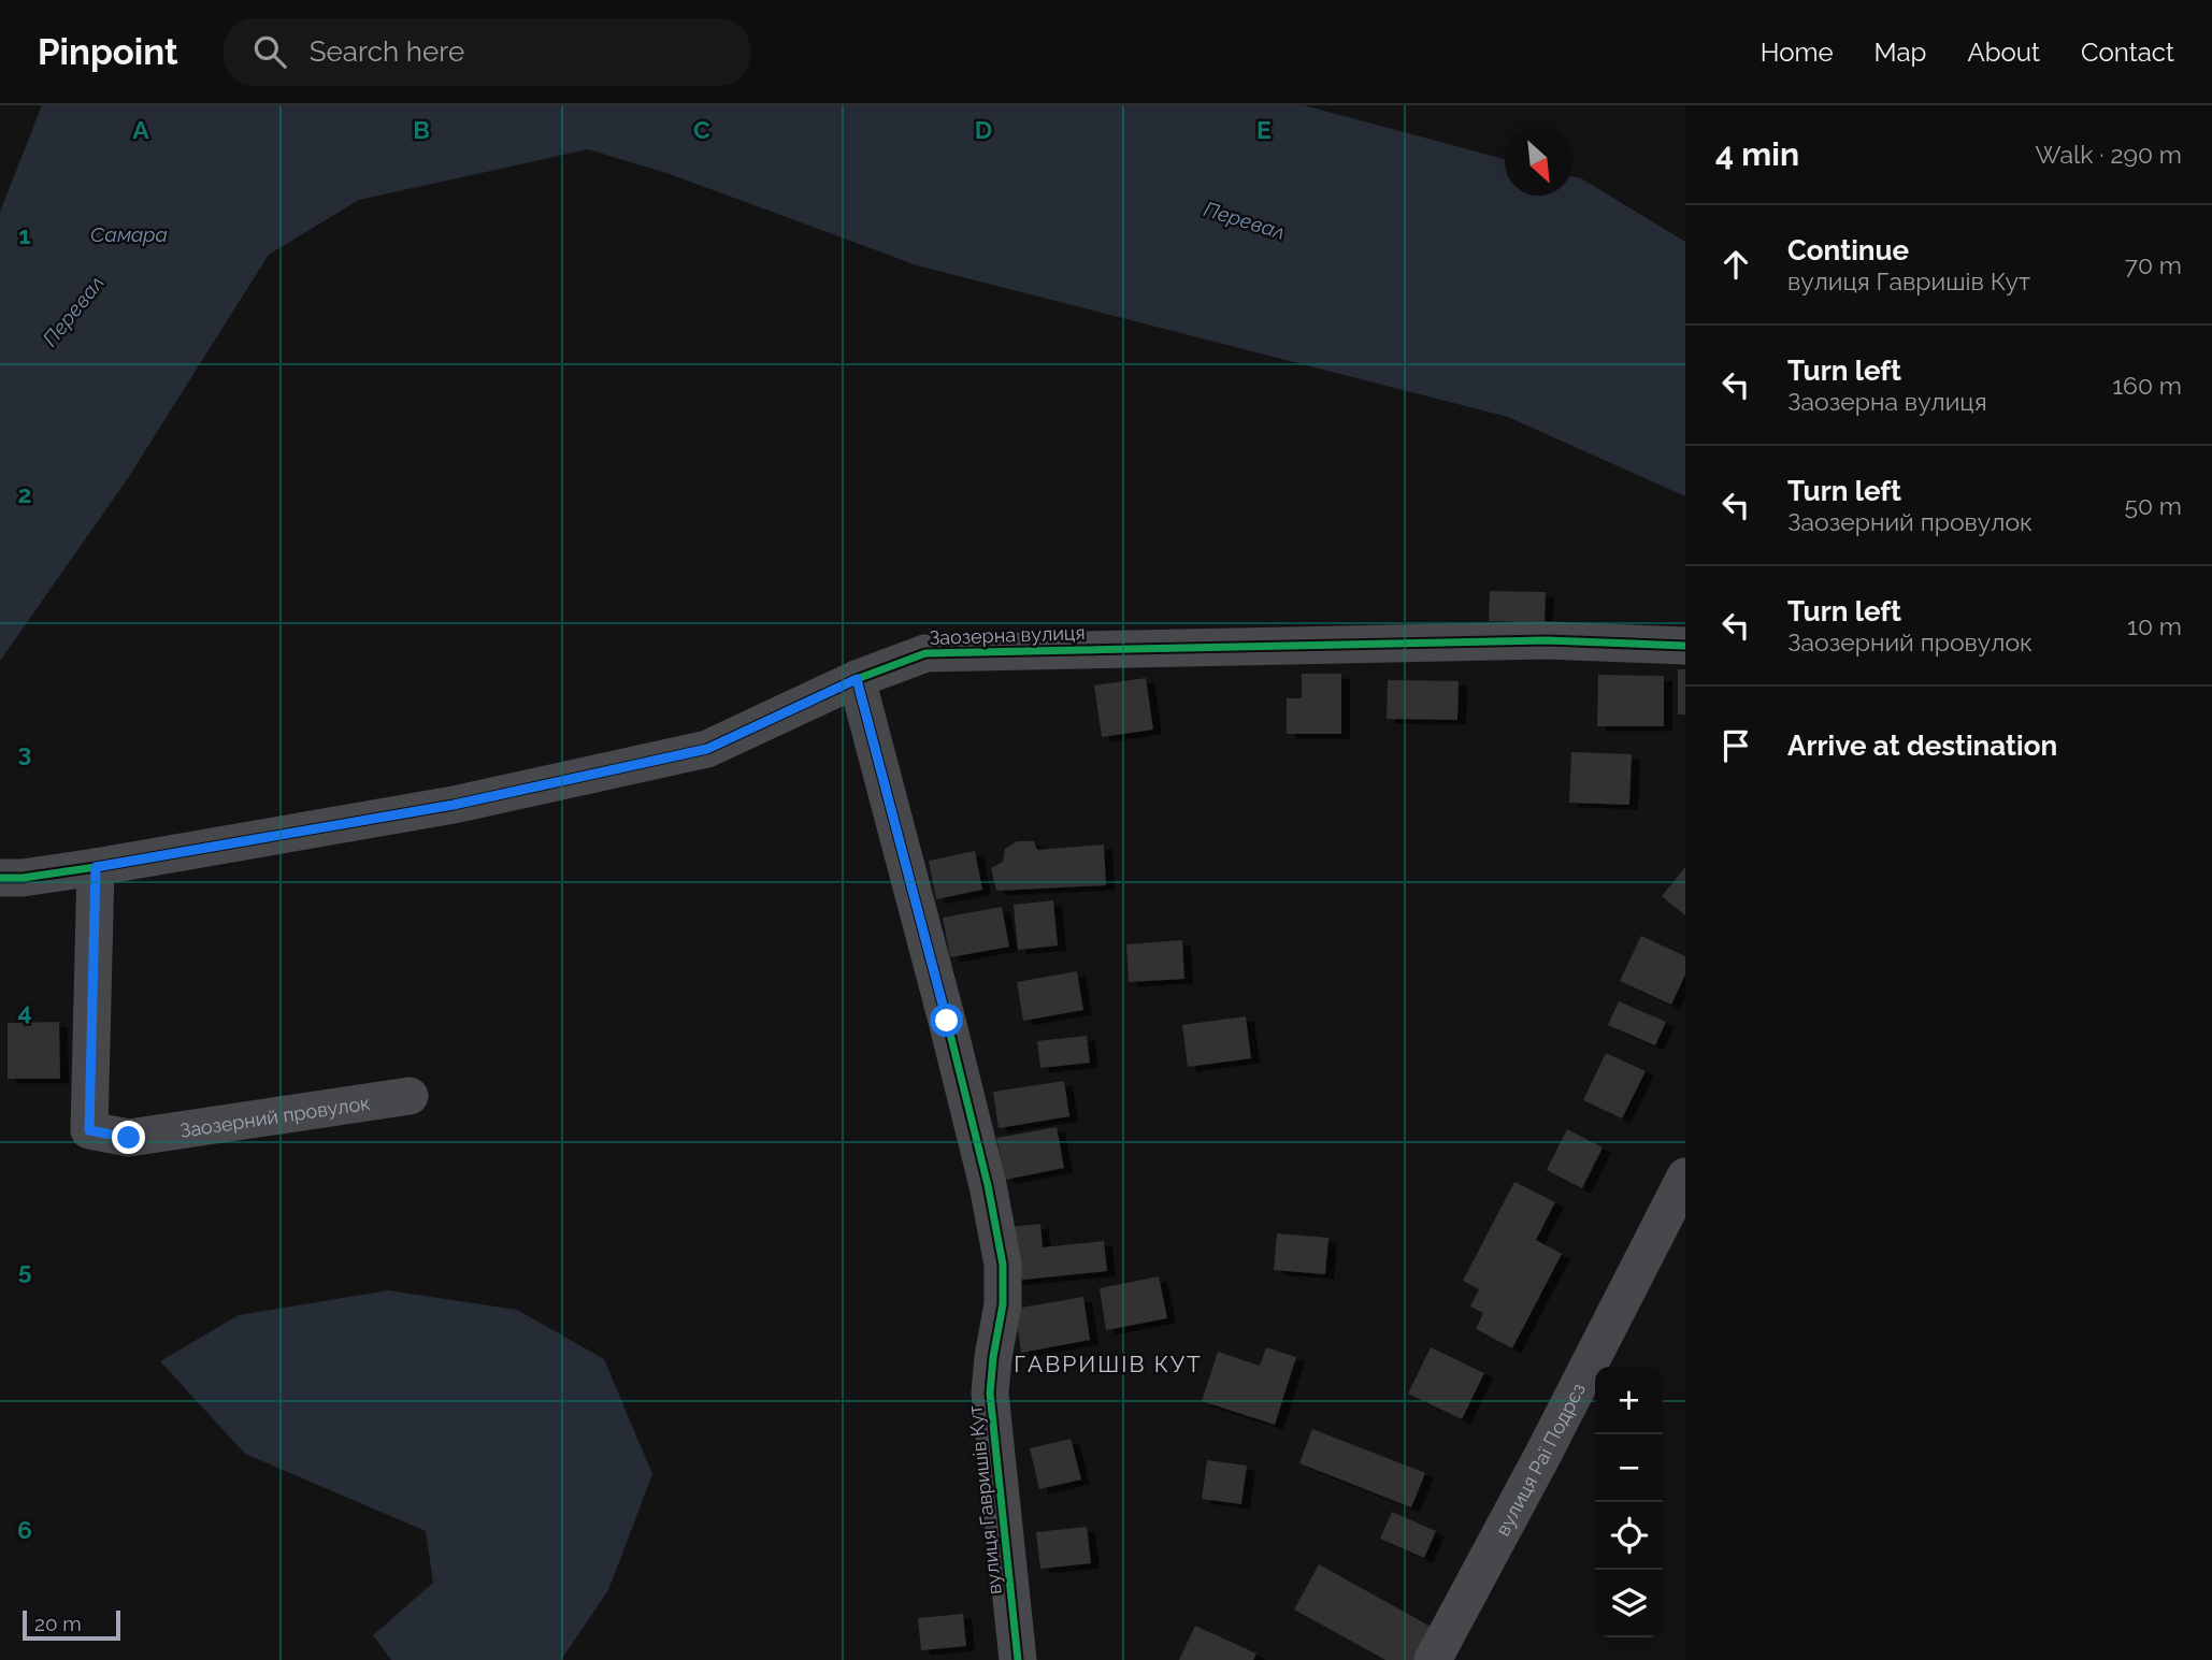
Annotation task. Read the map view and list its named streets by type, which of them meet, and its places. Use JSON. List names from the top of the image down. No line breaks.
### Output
{"streets":{"street":["Заозерна вулиця","Заозерний провулок","вулиця Раї Подрєз","вулиця Гавришів Кут"]},"crossings":[["Заозерна вулиця","Заозерний провулок"],["Заозерна вулиця","вулиця Гавришів Кут"]],"districts":["ГАВРИШІВ КУТ"],"water":["Перевал","Самара"],"scale_bar":"20 m","north":"bottom right","page":{"header":"Pinpoint","search":"Search here","nav":["Home","Map","About","Contact"],"heading":["4 min","Walk · 290 m"],"list":[["Continue","вулиця Гавришів Кут","70 m"],["Turn left","Заозерна вулиця","160 m"],["Turn left","Заозерний провулок","50 m"],["Turn left","Заозерний провулок","10 m"],"Arrive at destination"],"map_buttons":["+","−"],"scale":"20 m"},"grid":{"columns":["A","B","C","D","E"],"rows":["1","2","3","4","5","6"]}}
